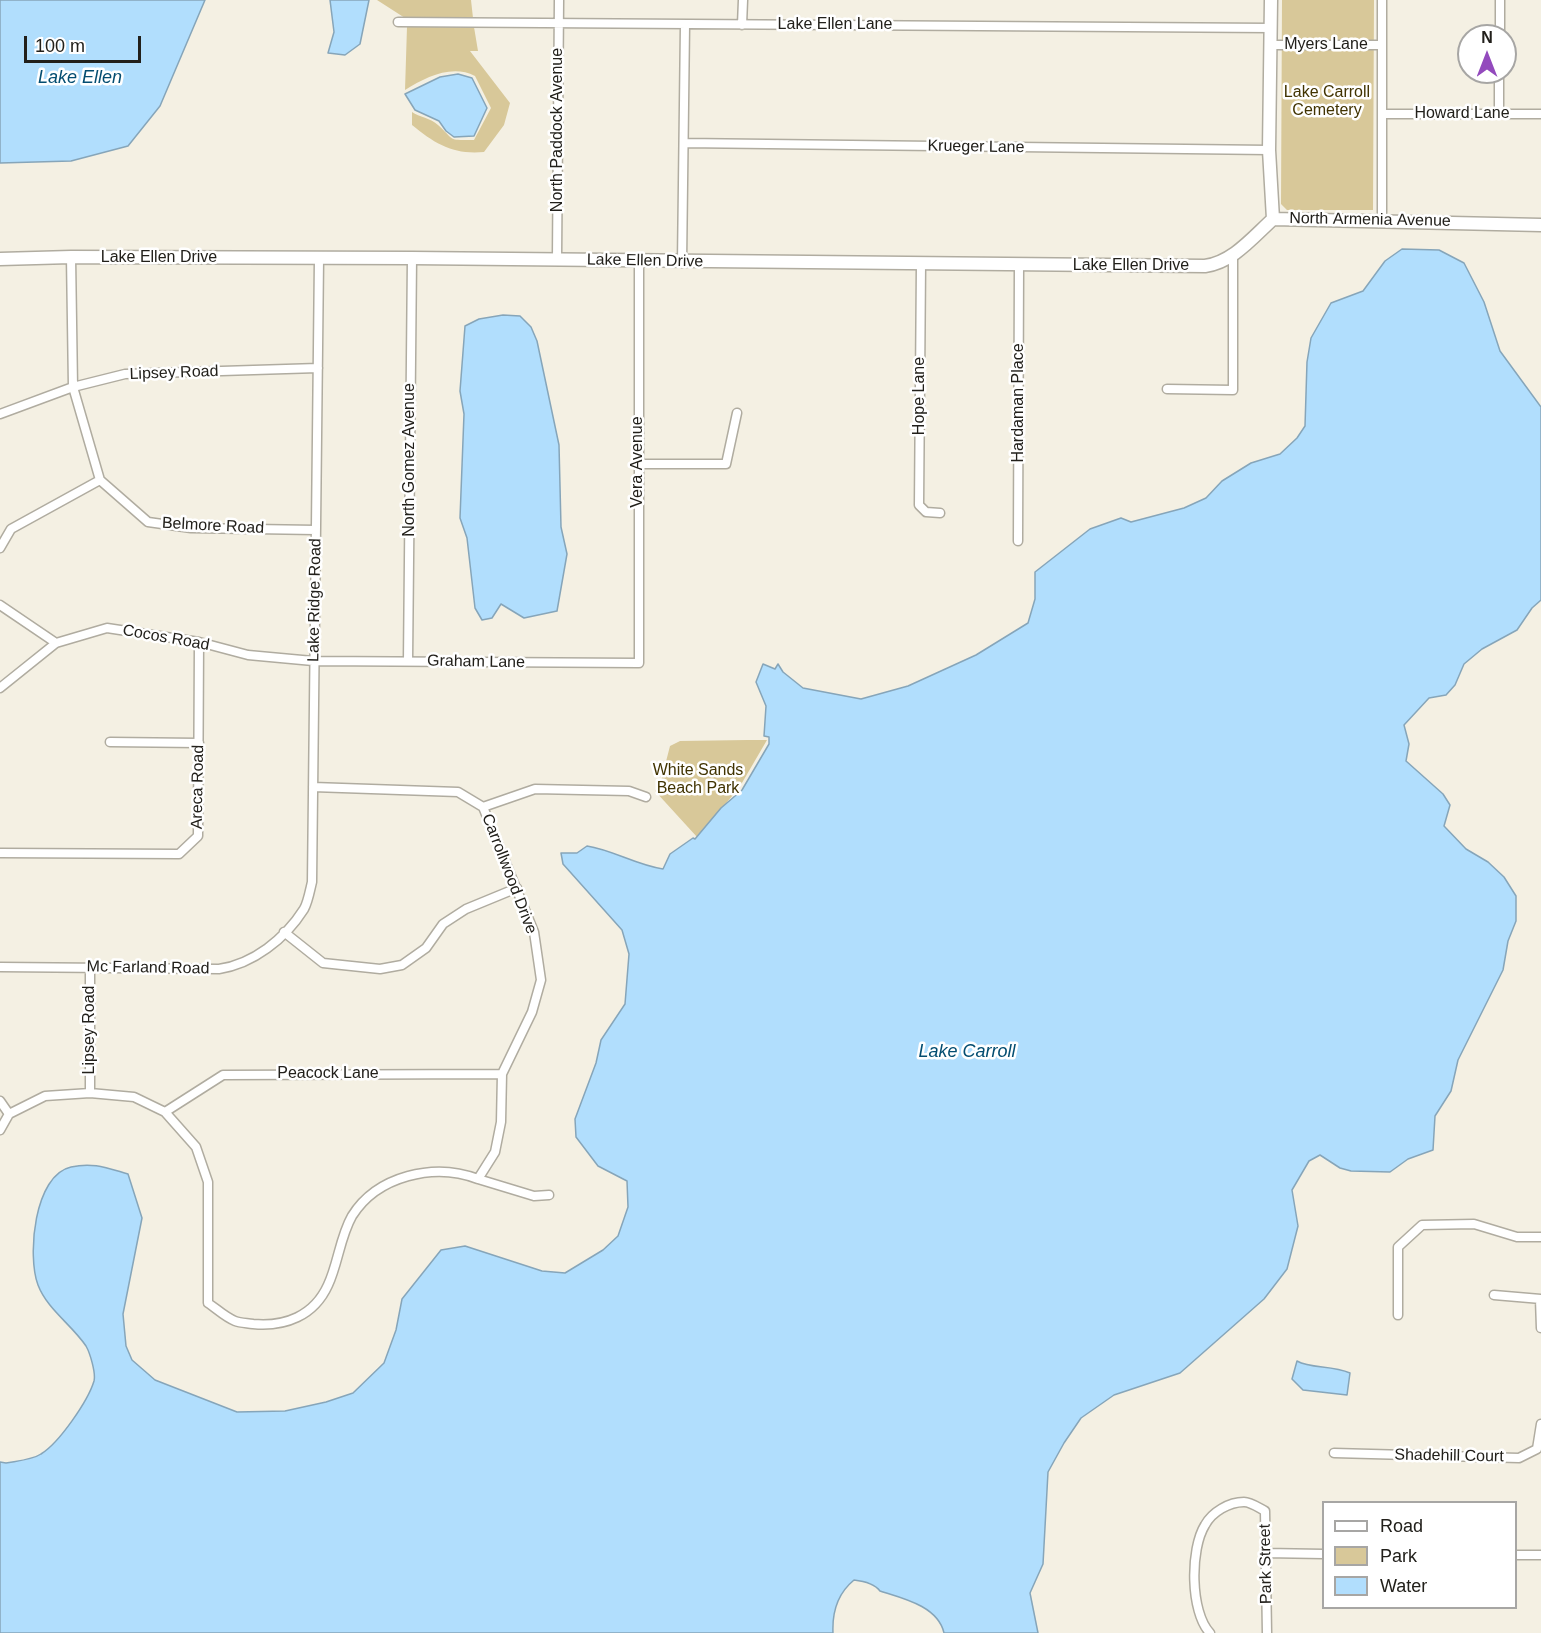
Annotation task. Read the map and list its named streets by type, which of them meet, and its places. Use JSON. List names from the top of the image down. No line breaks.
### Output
{"streets":{"street":["Lake Ellen Lane","Myers Lane","Howard Lane","North Paddock Avenue","Krueger Lane","North Armenia Avenue","Lake Ellen Drive","Lipsey Road","Hope Lane","Hardaman Place","North Gomez Avenue","Vera Avenue","Belmore Road","Lake Ridge Road","Cocos Road","Graham Lane","Areca Road","Carrollwood Drive","Mc Farland Road","Peacock Lane","Shadehill Court","Park Street"]},"crossings":[["Lake Ellen Lane","North Paddock Avenue"],["Lake Ellen Lane","North Armenia Avenue"],["Myers Lane","North Armenia Avenue"],["North Paddock Avenue","Lake Ellen Drive"],["Krueger Lane","North Armenia Avenue"],["North Armenia Avenue","Lake Ellen Drive"],["Lake Ellen Drive","Hope Lane"],["Lake Ellen Drive","Hardaman Place"],["Lake Ellen Drive","North Gomez Avenue"],["Lake Ellen Drive","Vera Avenue"],["Lake Ellen Drive","Lake Ridge Road"],["Lipsey Road","Lake Ridge Road"],["Lipsey Road","Mc Farland Road"],["North Gomez Avenue","Graham Lane"],["Vera Avenue","Graham Lane"],["Belmore Road","Lake Ridge Road"],["Lake Ridge Road","Cocos Road"],["Lake Ridge Road","Graham Lane"],["Lake Ridge Road","Carrollwood Drive"],["Lake Ridge Road","Mc Farland Road"],["Cocos Road","Graham Lane"],["Cocos Road","Areca Road"],["Carrollwood Drive","Peacock Lane"]],"water":["Lake Ellen","Lake Carroll"],"parks":["Lake Carroll Cemetery","White Sands Beach Park"],"legend":["Road","Park","Water"],"scale_bar":"100 m","north":"top"}
